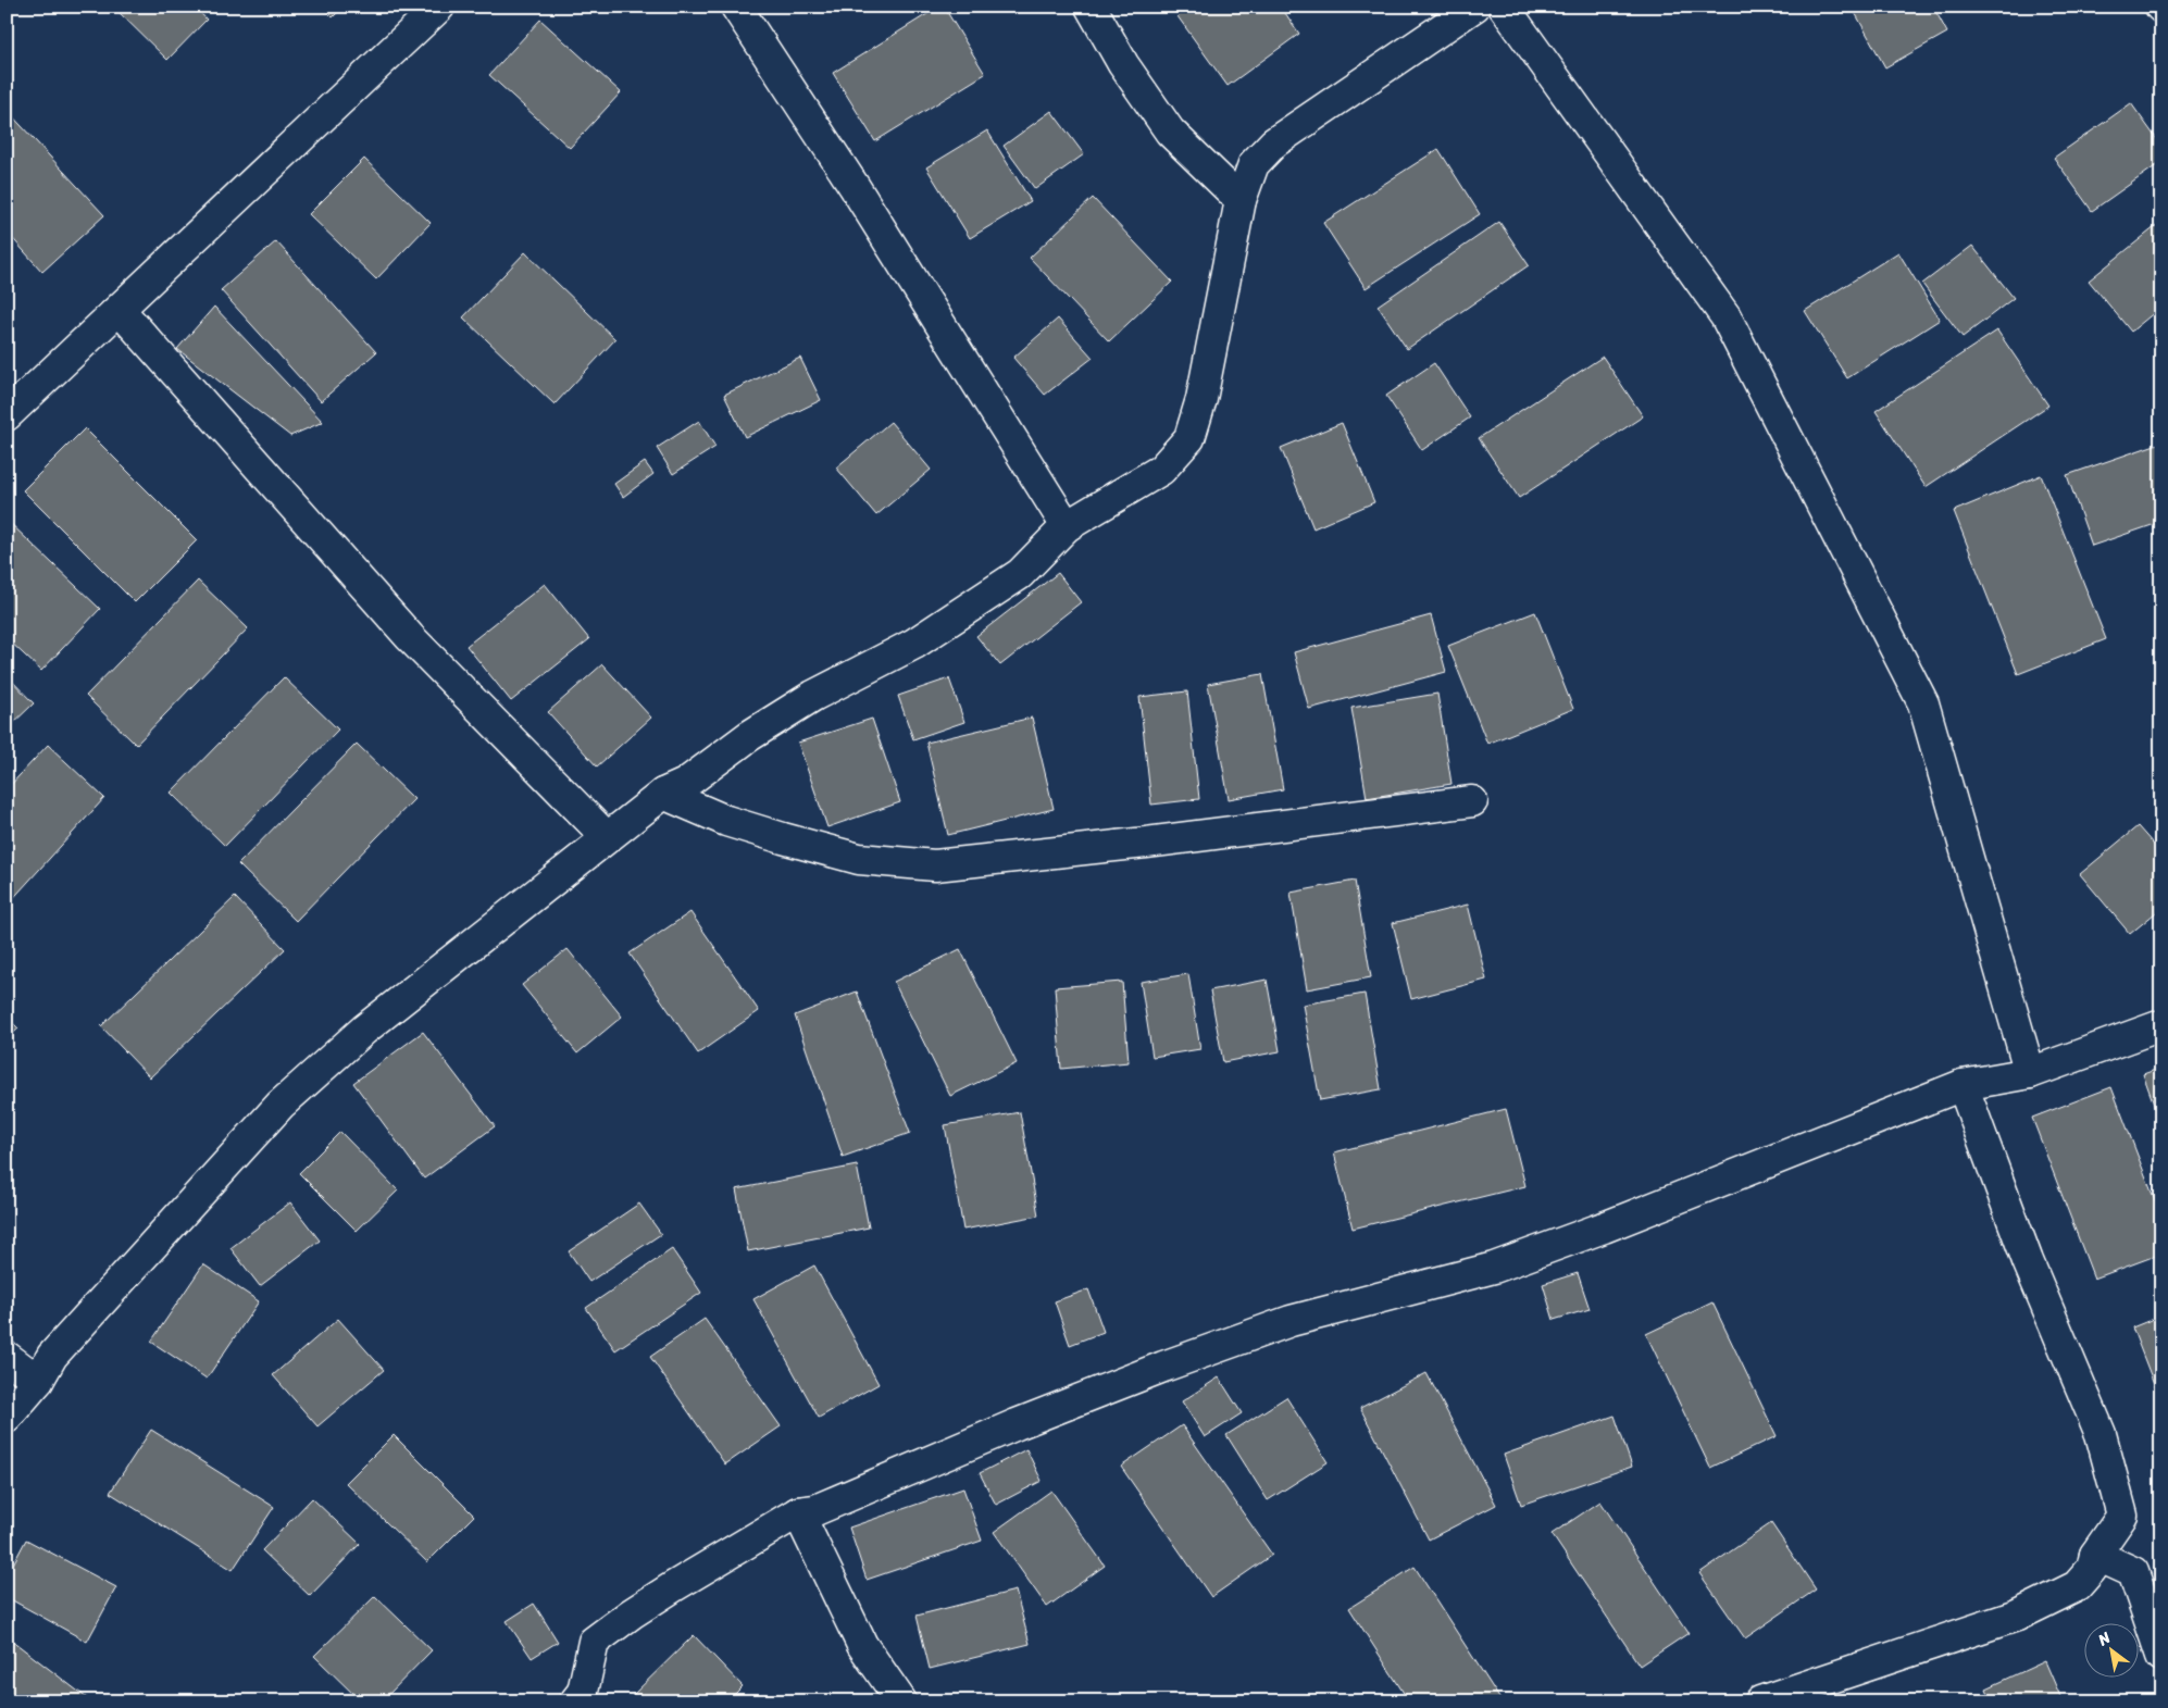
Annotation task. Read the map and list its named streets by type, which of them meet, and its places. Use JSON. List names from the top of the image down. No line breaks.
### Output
{"north":"top left"}
